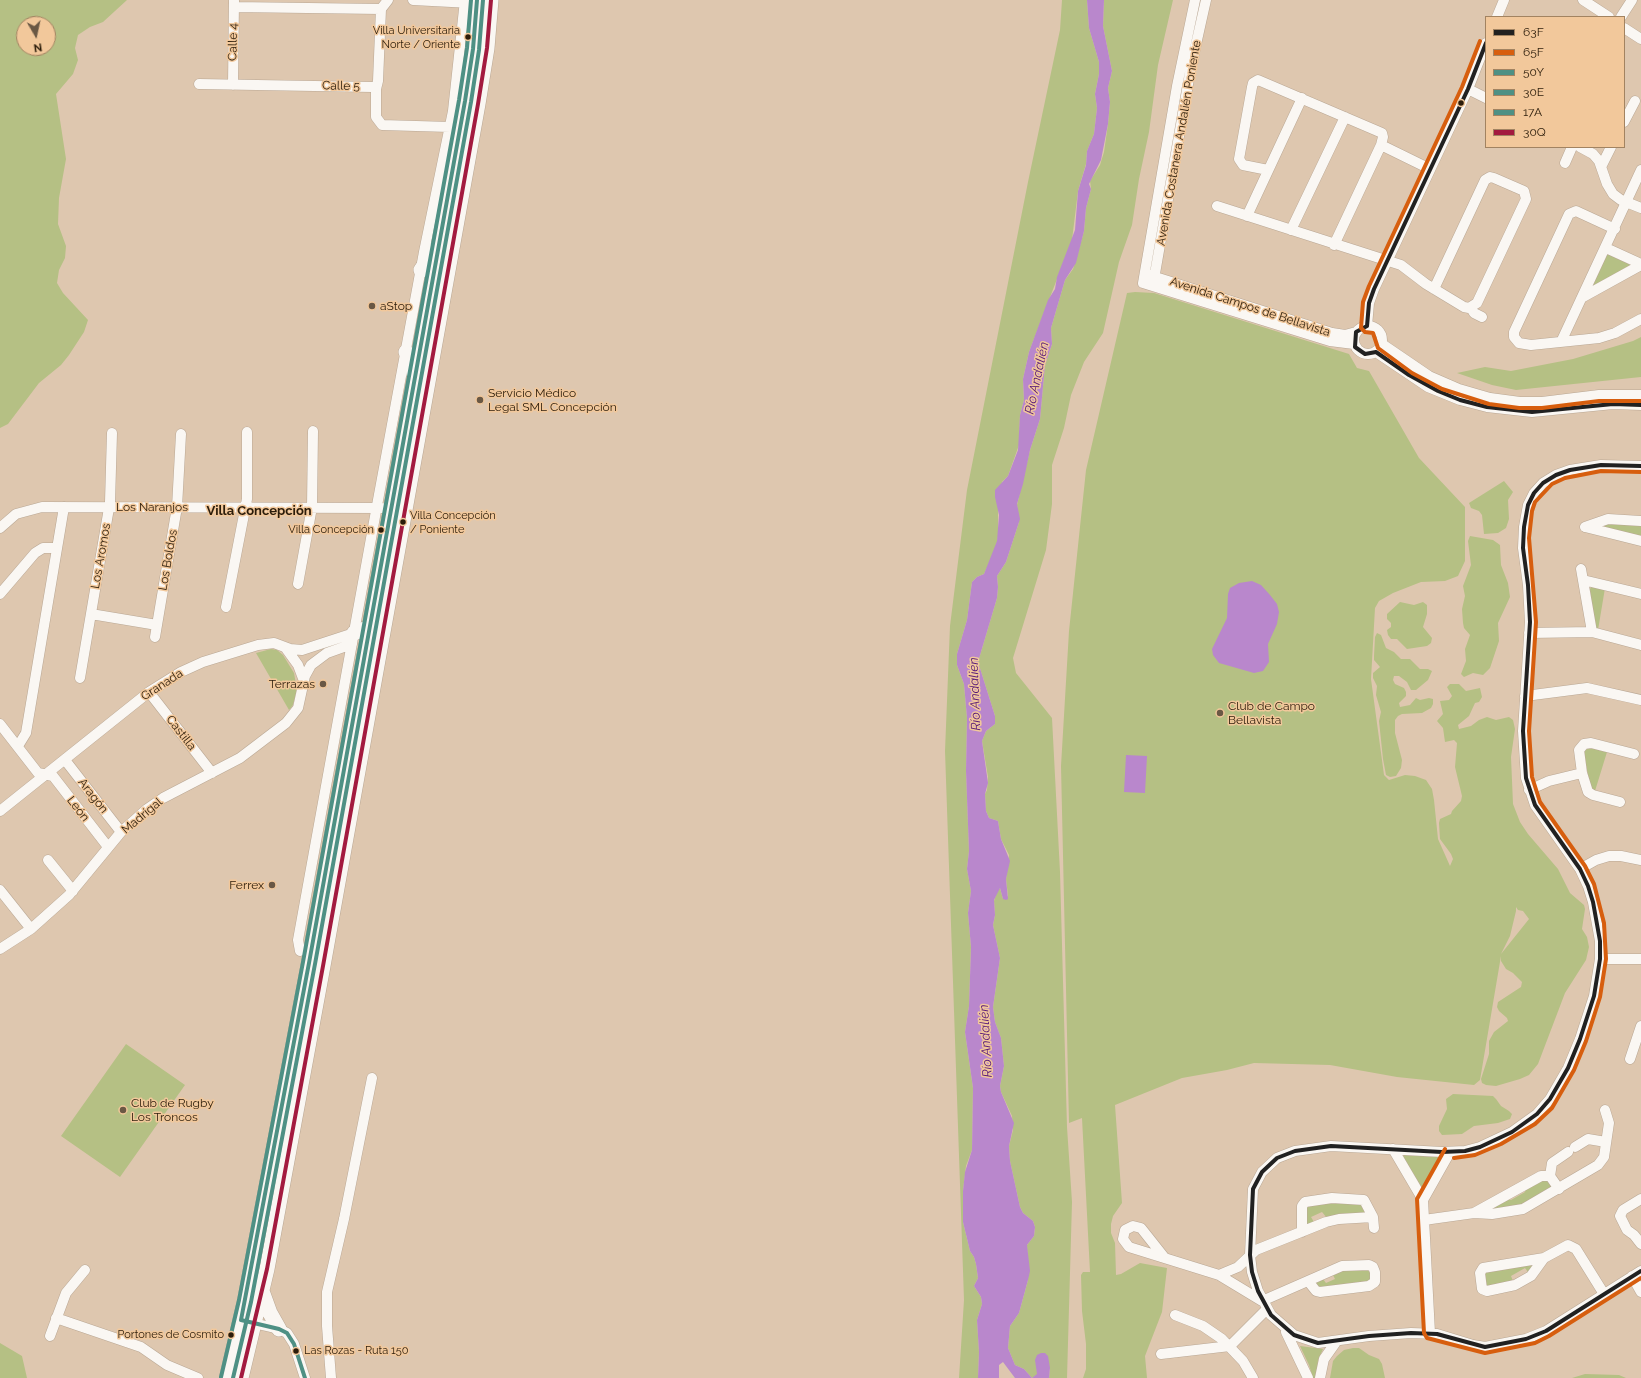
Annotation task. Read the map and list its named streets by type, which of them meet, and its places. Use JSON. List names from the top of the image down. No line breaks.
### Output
{"streets":{"street":["Calle 4","Calle 5","Avenida Costanera Andalién Poniente","Avenida Campos de Bellavista","Los Naranjos","Los Aromos","Los Boldos","Granada","Castilla","Aragón","León","Madrigal"]},"crossings":[["Calle 4","Calle 5"],["Avenida Costanera Andalién Poniente","Avenida Campos de Bellavista"],["Los Naranjos","Los Aromos"],["Los Naranjos","Los Boldos"],["Granada","Castilla"],["Granada","Aragón"],["Granada","León"],["Granada","Madrigal"],["Castilla","Madrigal"],["Aragón","Madrigal"],["León","Madrigal"]],"districts":["Villa Concepción"],"water":["Río Andalién"],"places":["Villa Universitaria Norte / Oriente","aStop","Servicio Médico Legal SML Concepción","Villa Concepción / Poniente","Villa Concepción","Terrazas","Club de Campo Bellavista","Ferrex","Club de Rugby Los Troncos","Portones de Cosmito","Las Rozas - Ruta 150"],"lines":["transit line 50Y","transit line 30E","transit line 17A","transit line 30Q","transit line 65F","transit line 63F"],"legend":["63F","65F","50Y","30E","17A","30Q"],"north":"bottom"}
